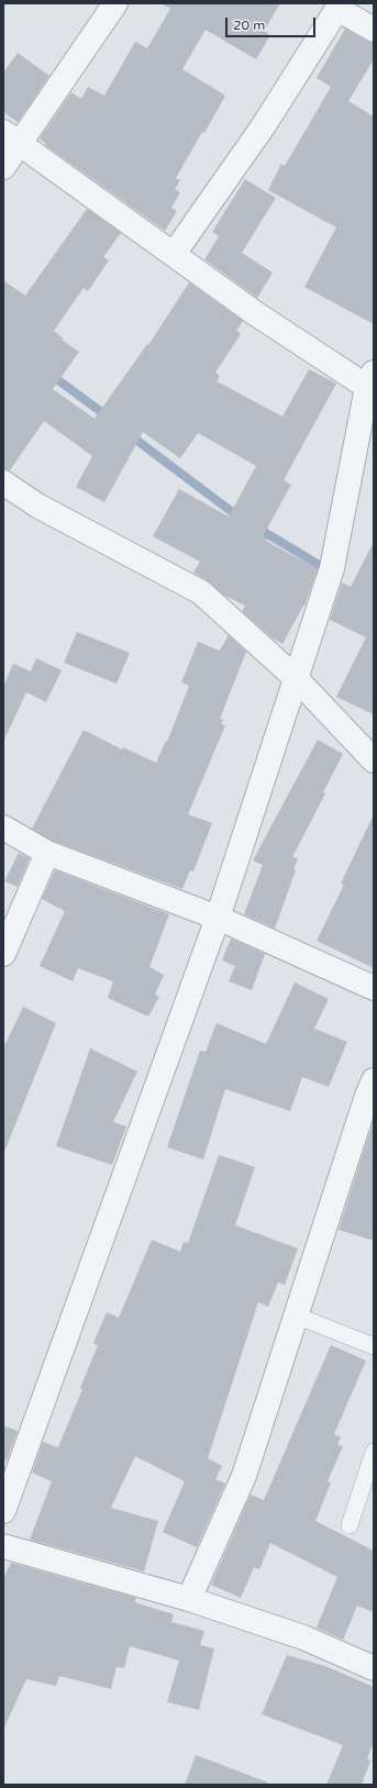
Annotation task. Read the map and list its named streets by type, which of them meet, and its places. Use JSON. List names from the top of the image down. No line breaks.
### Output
{"scale_bar":"20 m"}
